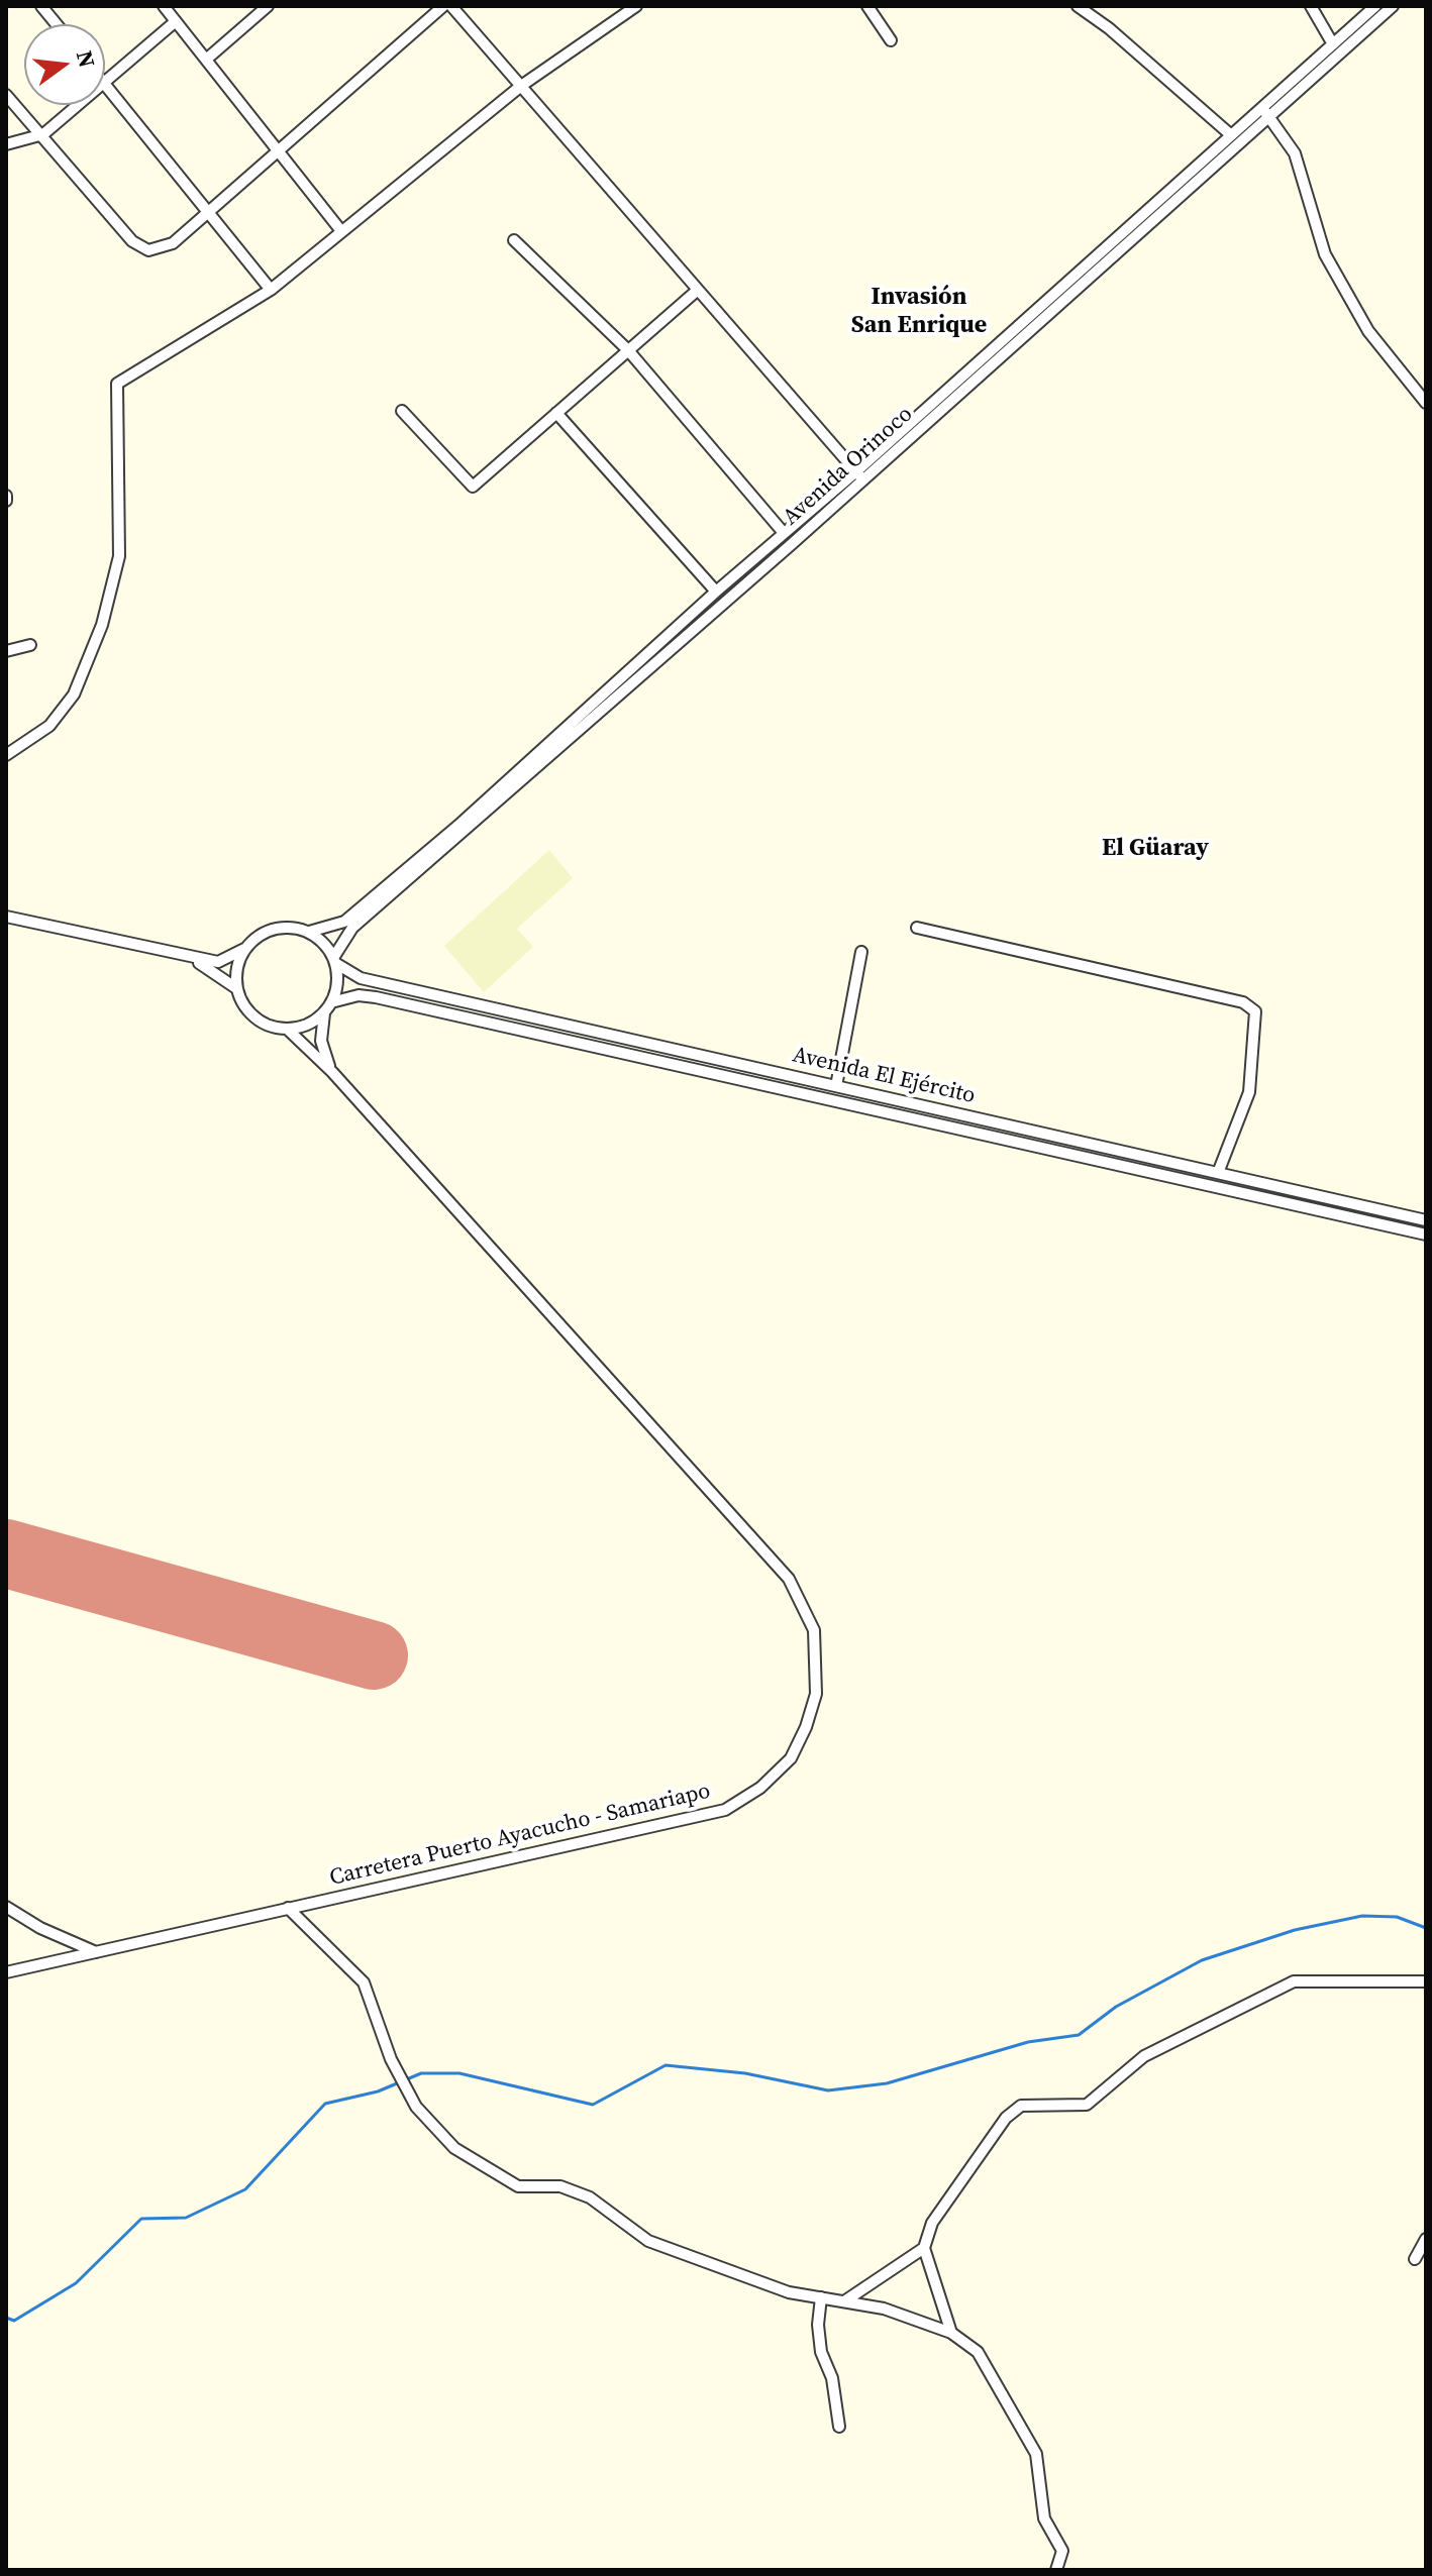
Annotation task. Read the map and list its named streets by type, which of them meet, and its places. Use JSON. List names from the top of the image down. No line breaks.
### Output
{"streets":{"street":["Avenida Orinoco","Avenida El Ejército","Carretera Puerto Ayacucho - Samariapo"]},"crossings":[["Avenida Orinoco","Avenida El Ejército"],["Avenida Orinoco","Carretera Puerto Ayacucho - Samariapo"],["Avenida El Ejército","Carretera Puerto Ayacucho - Samariapo"]],"districts":["Invasión San Enrique","El Güaray"],"north":"right"}
